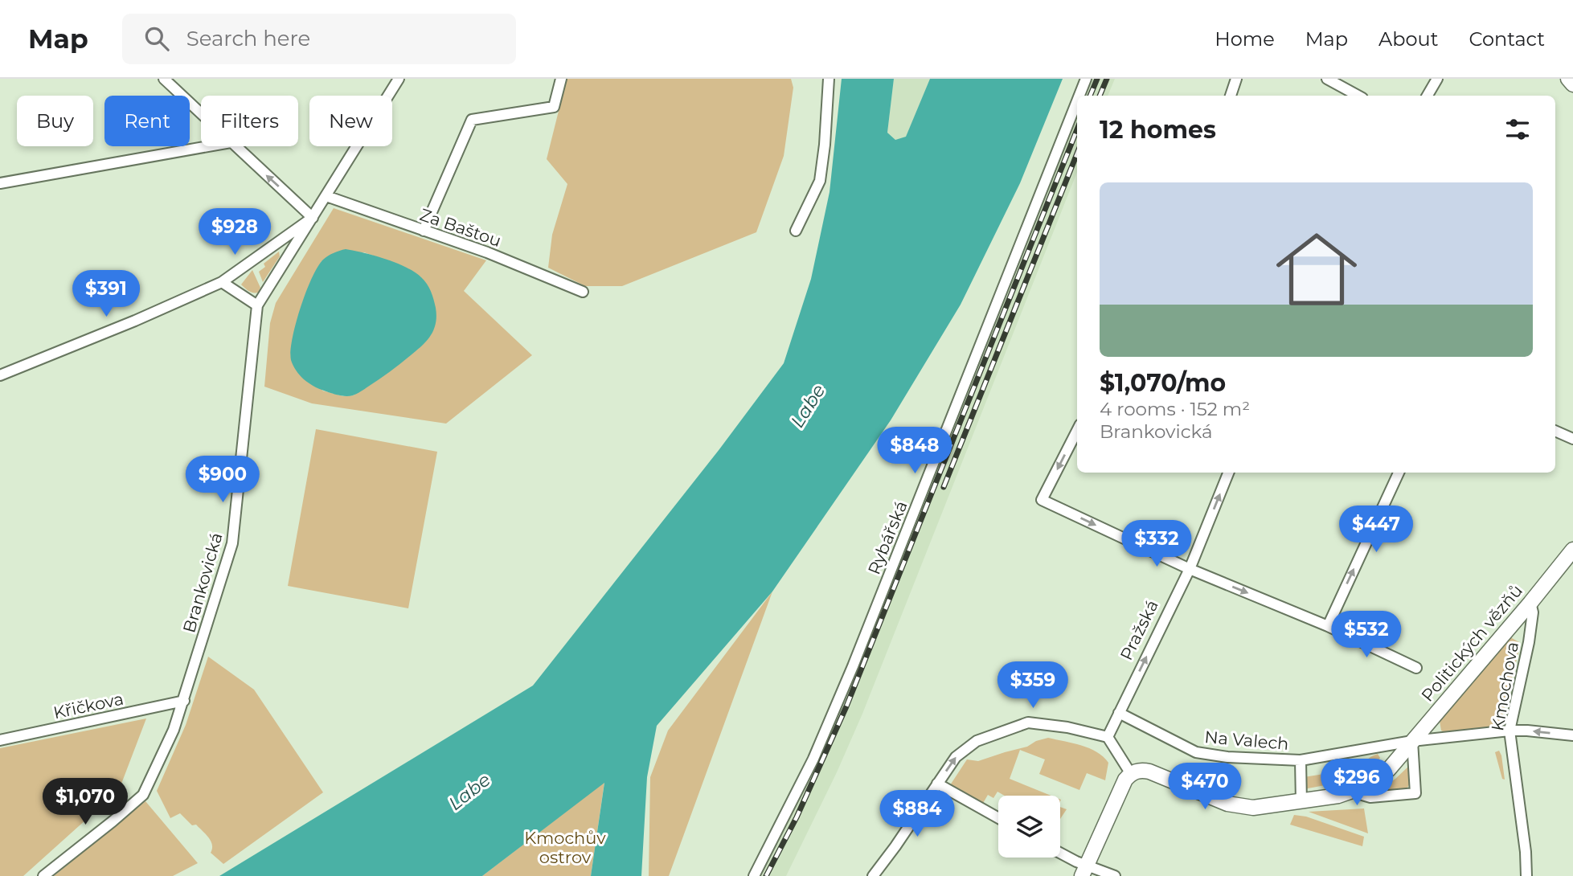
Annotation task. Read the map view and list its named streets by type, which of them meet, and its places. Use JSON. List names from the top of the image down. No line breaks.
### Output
{"streets":{"street":["Za Baštou","Rybářská","Brankovická","Pražská","Politických vězňů","Kmochova","Křičkova","Na Valech"]},"crossings":[["Za Baštou","Brankovická"],["Brankovická","Křičkova"],["Pražská","Na Valech"],["Politických vězňů","Kmochova"],["Politických vězňů","Na Valech"]],"one_way":["Pražská"],"water":["Labe"],"parks":["Kmochův ostrov"],"page":{"header":"Map","search":"Search here","nav":["Home","Map","About","Contact"],"chip":["Buy","Rent","Filters","New"],"heading":"12 homes","list":[{"name":"$1,070/mo","note":"4 rooms · 152 m² · Brankovická"}],"price":["$928","$391","$848","$900","$447","$332","$532","$359","$296","$470","$1,070","$884"]}}
